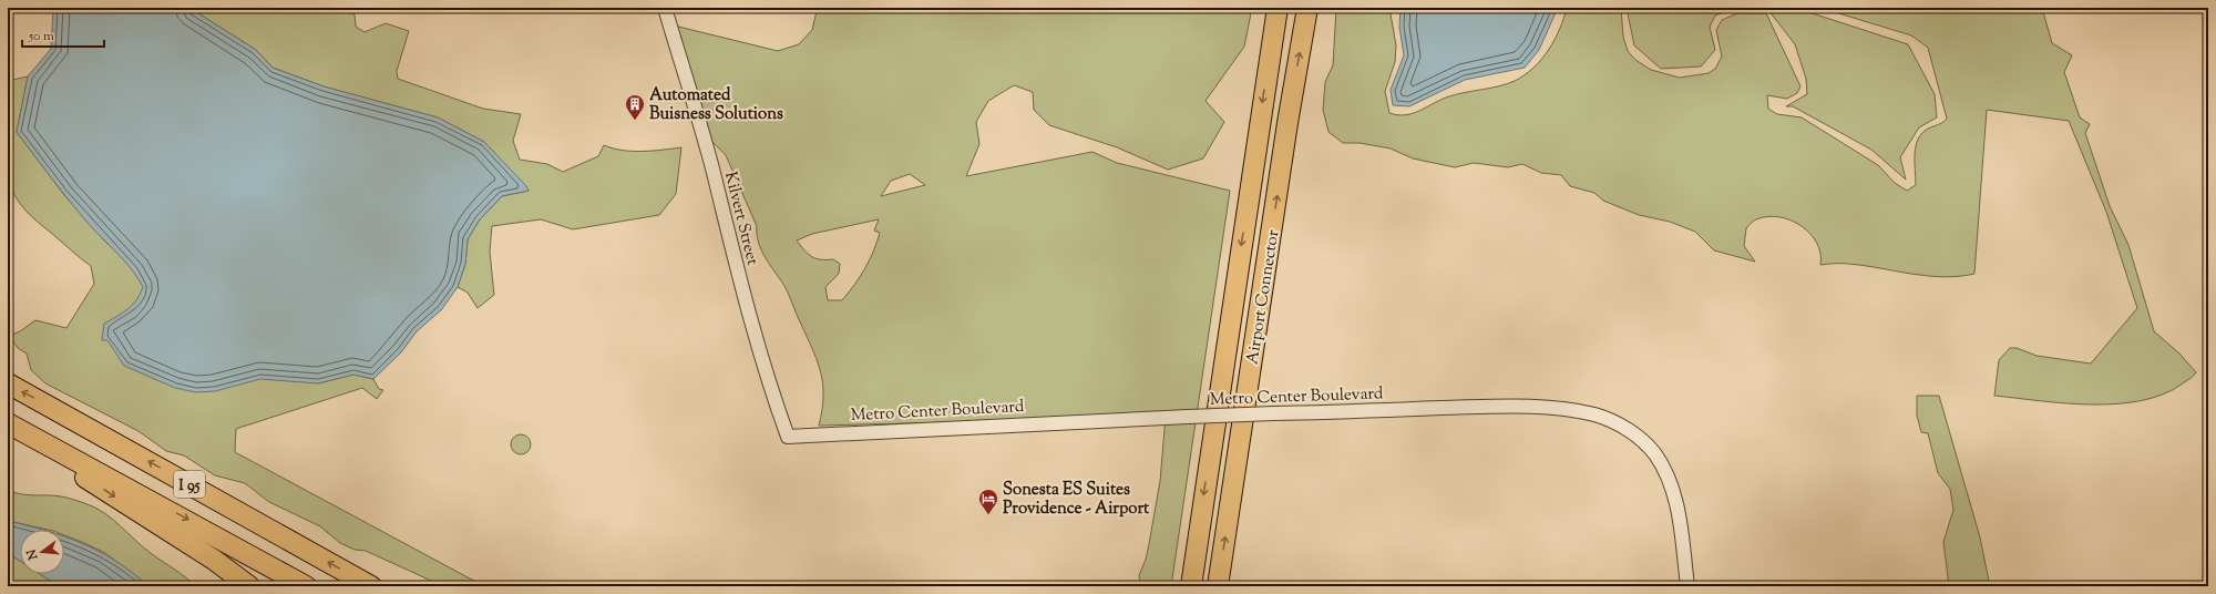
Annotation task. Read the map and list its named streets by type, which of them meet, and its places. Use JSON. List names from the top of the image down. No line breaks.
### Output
{"streets":{"highway":["Airport Connector","I 95"],"street":["Kilvert Street","Metro Center Boulevard"]},"crossings":[["Kilvert Street","Metro Center Boulevard"]],"places":{"building":["Automated Buisness Solutions"],"hotel":["Sonesta ES Suites Providence - Airport"]},"scale_bar":"50 m","north":"left"}
